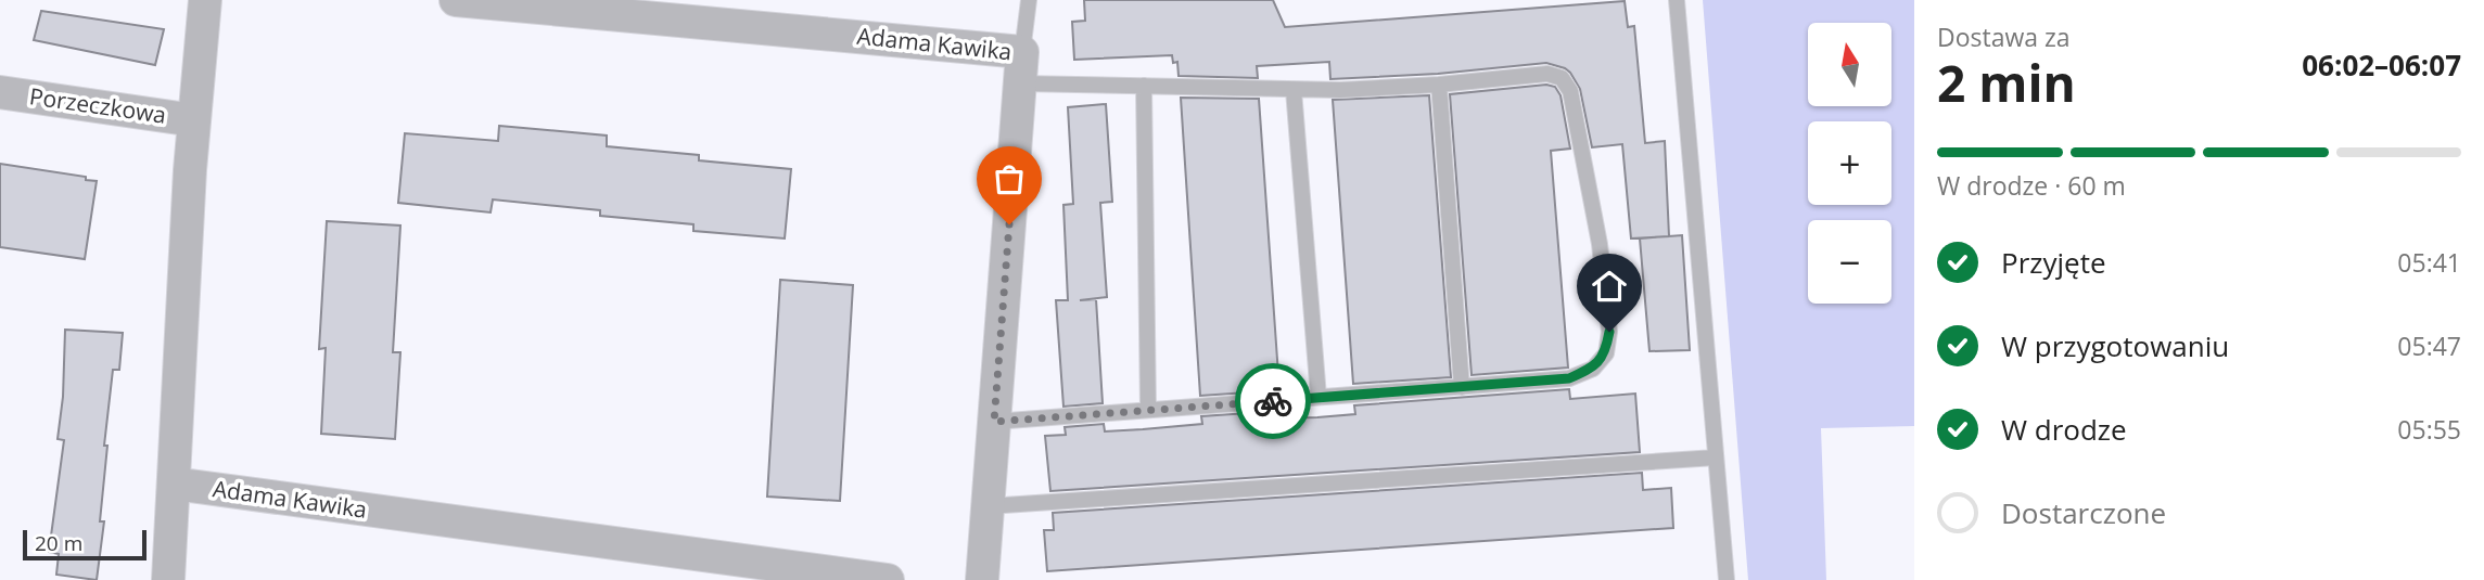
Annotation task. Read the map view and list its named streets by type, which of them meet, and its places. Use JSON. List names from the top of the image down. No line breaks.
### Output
{"streets":{"street":["Adama Kawika","Porzeczkowa"]},"scale_bar":"20 m","north":"top","page":{"heading":["2 min","Dostawa za","06:02–06:07"],"map_buttons":["+","−"],"bar":"W drodze · 60 m","list":[["Przyjęte","05:41"],["W przygotowaniu","05:47"],["W drodze","05:55"],"Dostarczone"],"scale":"20 m"}}
